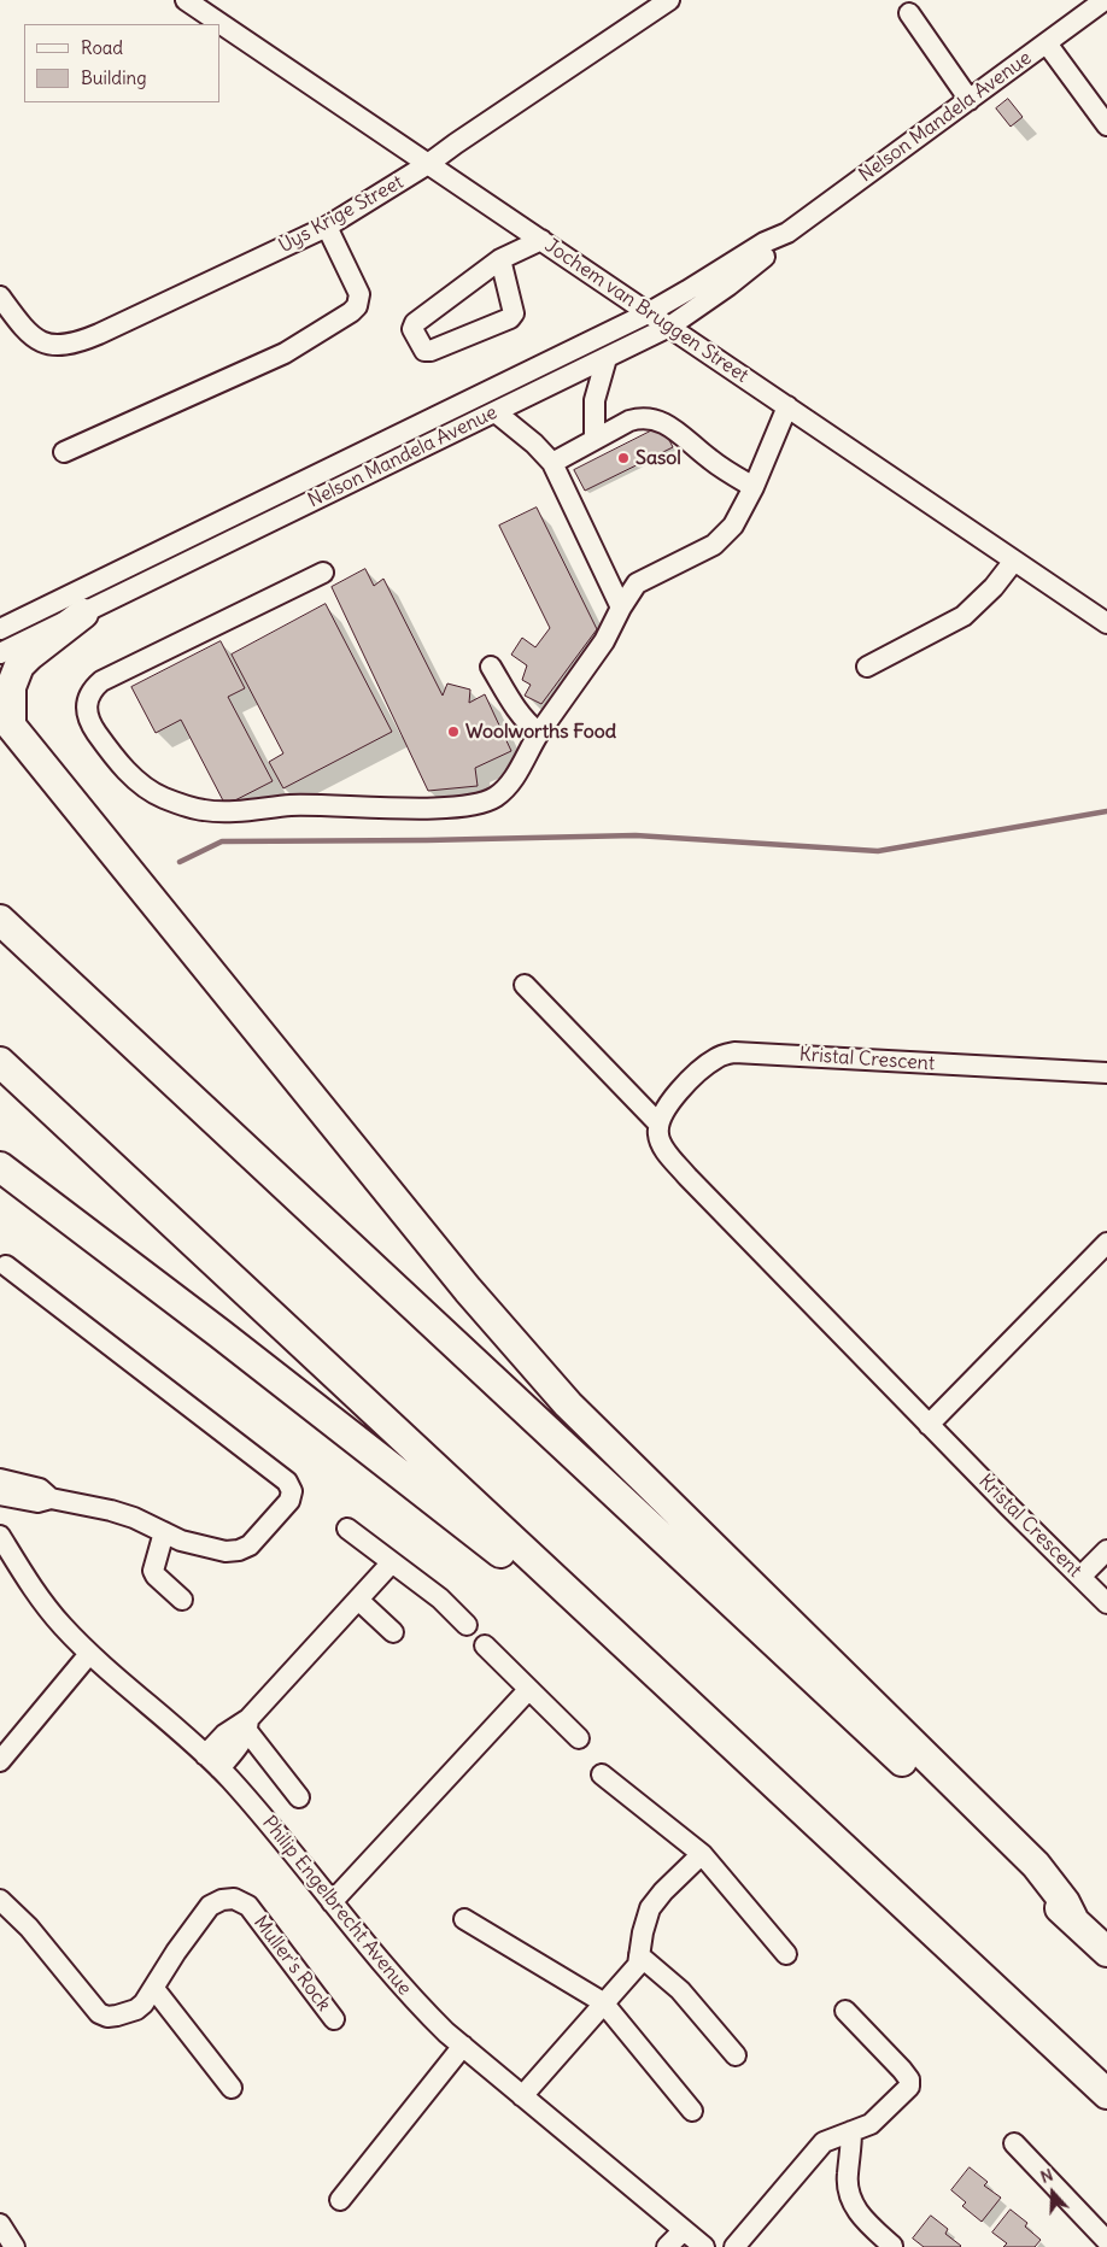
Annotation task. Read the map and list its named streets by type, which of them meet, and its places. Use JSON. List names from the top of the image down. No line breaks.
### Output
{"streets":{"street":["Nelson Mandela Avenue","Uys Krige Street","Jochem van Bruggen Street","Kristal Crescent","Philip Engelbrecht Avenue","Muller's Rock"]},"crossings":[["Nelson Mandela Avenue","Jochem van Bruggen Street"],["Uys Krige Street","Jochem van Bruggen Street"]],"places":["Sasol","Woolworths Food"],"legend":["Road","Building"],"north":"top"}
